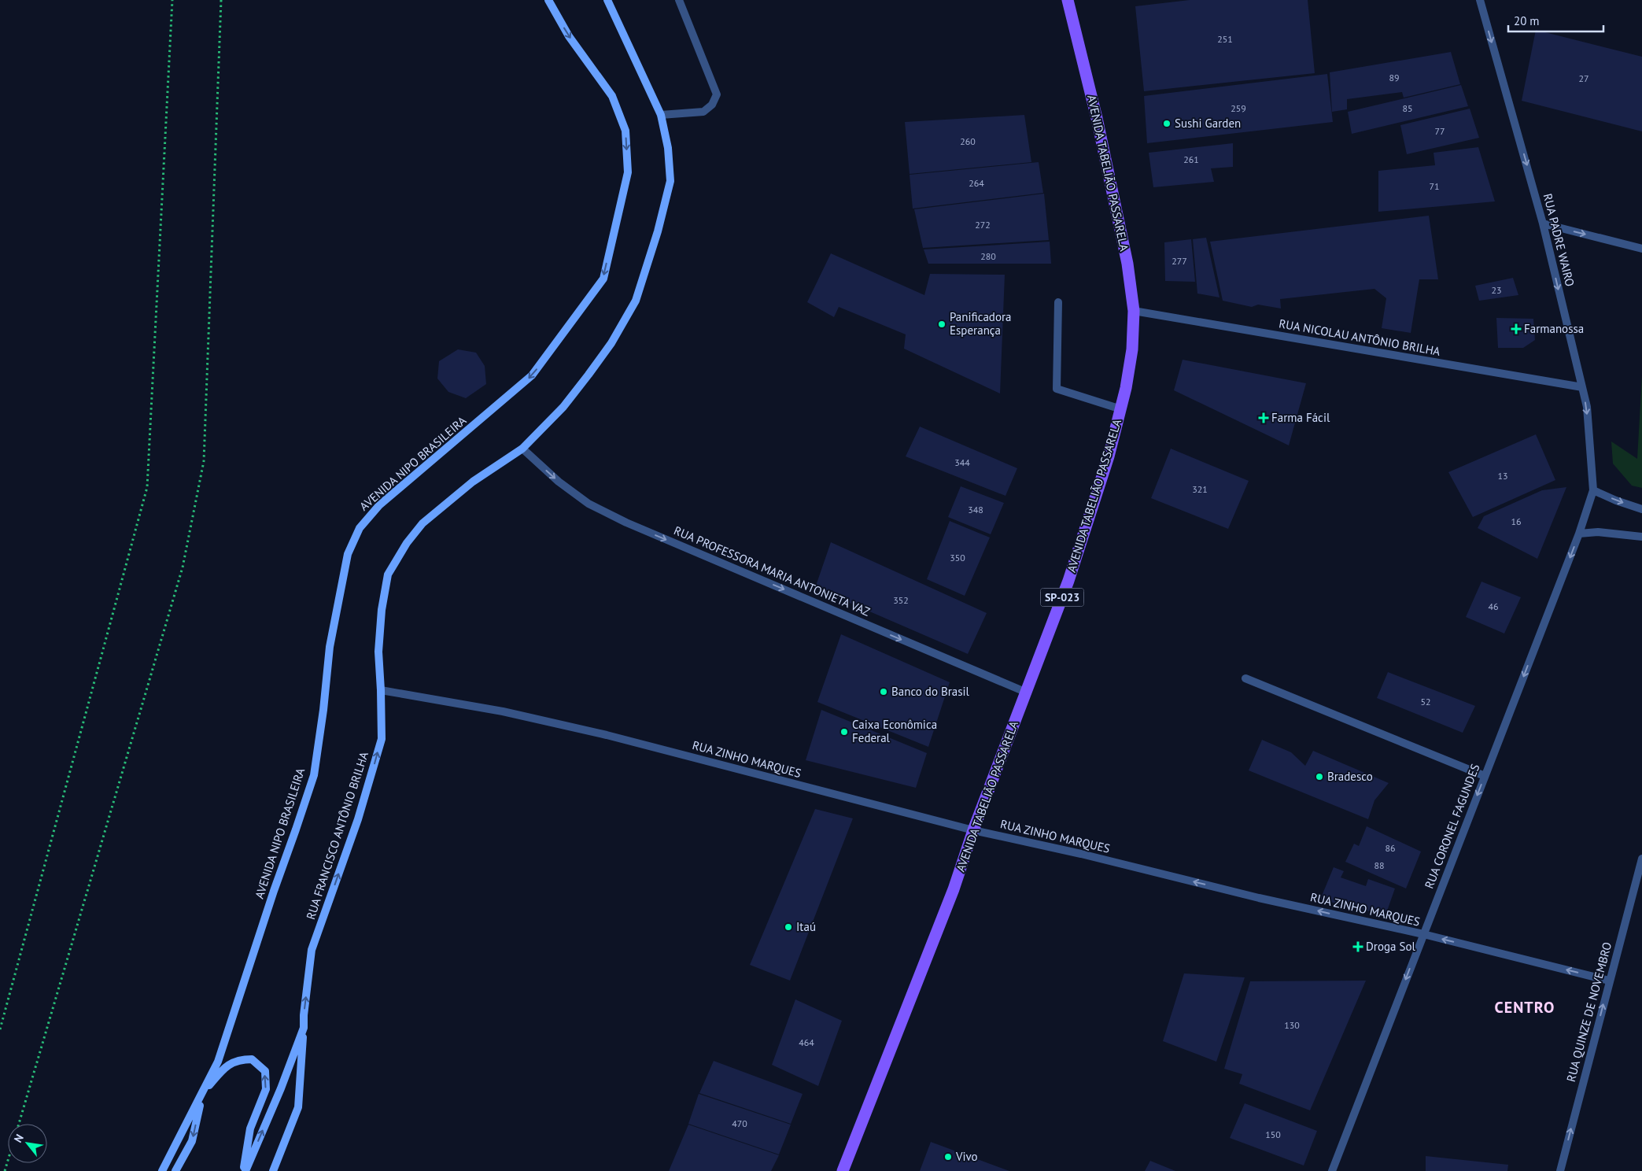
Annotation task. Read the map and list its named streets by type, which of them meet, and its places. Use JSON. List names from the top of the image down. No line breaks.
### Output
{"streets":{"main road":["AVENIDA TABELIÃO PASSARELA","SP-023"],"street":["RUA PADRE WAIRO","RUA NICOLAU ANTÔNIO BRILHA","AVENIDA NIPO BRASILEIRA","RUA PROFESSORA MARIA ANTONIETA VAZ","RUA ZINHO MARQUES","RUA CORONEL FAGUNDES","RUA FRANCISCO ANTÔNIO BRILHA","RUA QUINZE DE NOVEMBRO"]},"crossings":[["AVENIDA TABELIÃO PASSARELA","RUA NICOLAU ANTÔNIO BRILHA"],["AVENIDA TABELIÃO PASSARELA","RUA PROFESSORA MARIA ANTONIETA VAZ"],["AVENIDA TABELIÃO PASSARELA","RUA ZINHO MARQUES"],["RUA PADRE WAIRO","RUA NICOLAU ANTÔNIO BRILHA"],["RUA PADRE WAIRO","RUA CORONEL FAGUNDES"],["RUA PROFESSORA MARIA ANTONIETA VAZ","RUA FRANCISCO ANTÔNIO BRILHA"],["RUA ZINHO MARQUES","RUA CORONEL FAGUNDES"],["RUA ZINHO MARQUES","RUA FRANCISCO ANTÔNIO BRILHA"],["RUA ZINHO MARQUES","RUA QUINZE DE NOVEMBRO"]],"one_way":["RUA PADRE WAIRO","AVENIDA NIPO BRASILEIRA","RUA PROFESSORA MARIA ANTONIETA VAZ","RUA ZINHO MARQUES","RUA CORONEL FAGUNDES","RUA QUINZE DE NOVEMBRO"],"districts":["CENTRO"],"places":{"other":["Sushi Garden","Panificadora Esperança","Banco do Brasil","Caixa Econômica Federal","Bradesco","Itaú","Vivo"],"health":["Farmanossa","Farma Fácil","Droga Sol"]},"house_numbers":["251","89","27","259","85","77","260","261","264","71","272","280","277","23","344","13","321","348","16","350","352","46","52","86","88","130","464","470","150"],"scale_bar":"20 m","north":"top left"}
